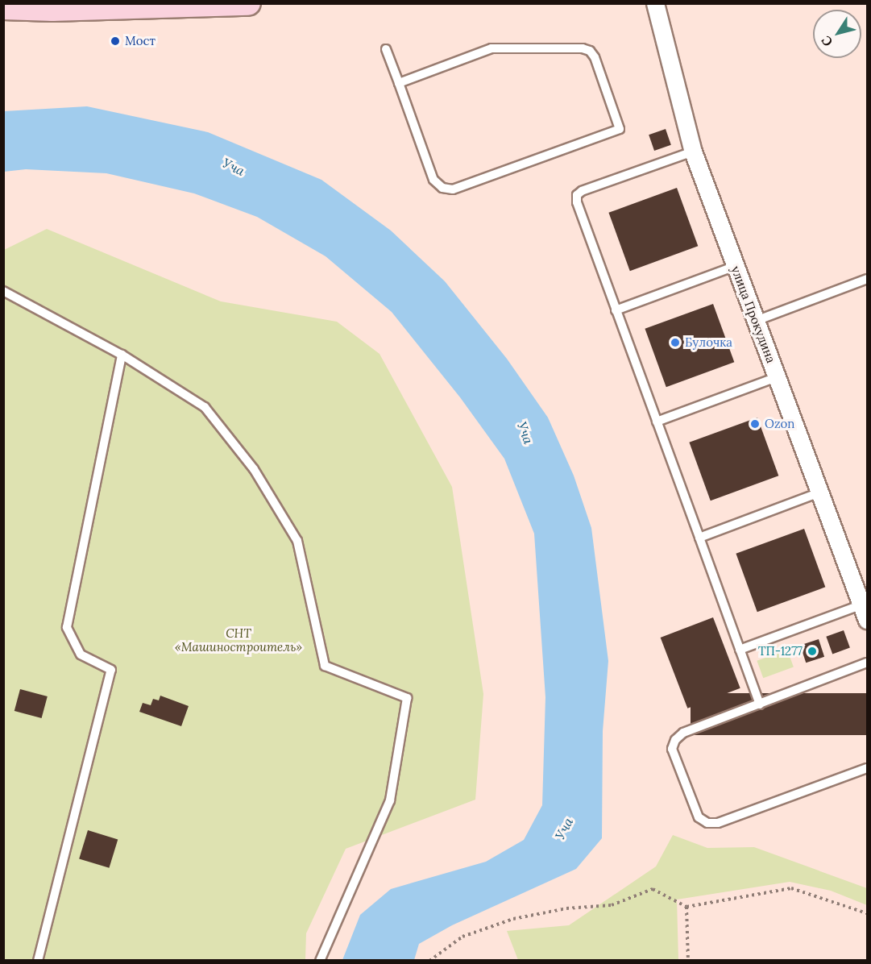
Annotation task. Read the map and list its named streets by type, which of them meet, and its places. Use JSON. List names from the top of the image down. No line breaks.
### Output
{"streets":{"street":["улица Прокудина"]},"water":["Уча"],"parks":["СНТ «Машиностроитель»"],"places":["Мост","Булочка","Ozon","ТП-1277"],"north":"bottom left"}
